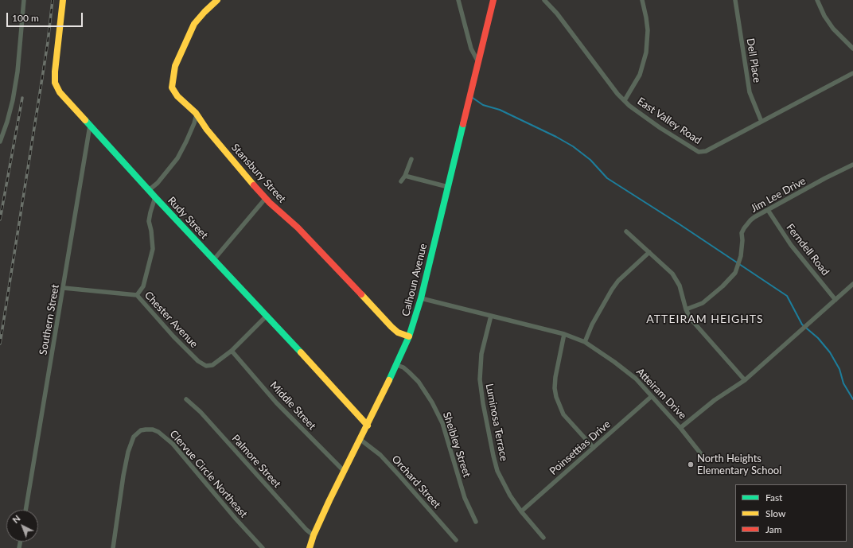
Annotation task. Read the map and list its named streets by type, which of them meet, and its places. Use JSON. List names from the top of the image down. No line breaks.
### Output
{"streets":{"street":["Dell Place","East Valley Road","Stansbury Street","Jim Lee Drive","Rudy Street","Ferndell Road","Calhoun Avenue","Southern Street","Chester Avenue","Atteiram Drive","Middle Street","Luminosa Terrace","Sheibley Street","Poinsettias Drive","Palmore Street","Clervue Circle Northeast","Orchard Street"]},"crossings":[["Dell Place","East Valley Road"],["Stansbury Street","Calhoun Avenue"],["Jim Lee Drive","Ferndell Road"],["Rudy Street","Calhoun Avenue"],["Rudy Street","Southern Street"],["Ferndell Road","Atteiram Drive"],["Calhoun Avenue","Atteiram Drive"],["Calhoun Avenue","Middle Street"],["Calhoun Avenue","Sheibley Street"],["Calhoun Avenue","Palmore Street"],["Calhoun Avenue","Orchard Street"],["Southern Street","Chester Avenue"],["Chester Avenue","Middle Street"],["Atteiram Drive","Luminosa Terrace"],["Atteiram Drive","Poinsettias Drive"],["Luminosa Terrace","Poinsettias Drive"]],"districts":["ATTEIRAM HEIGHTS"],"places":["North Heights Elementary School"],"legend":["Fast","Slow","Jam"],"scale_bar":"100 m","north":"top left"}
